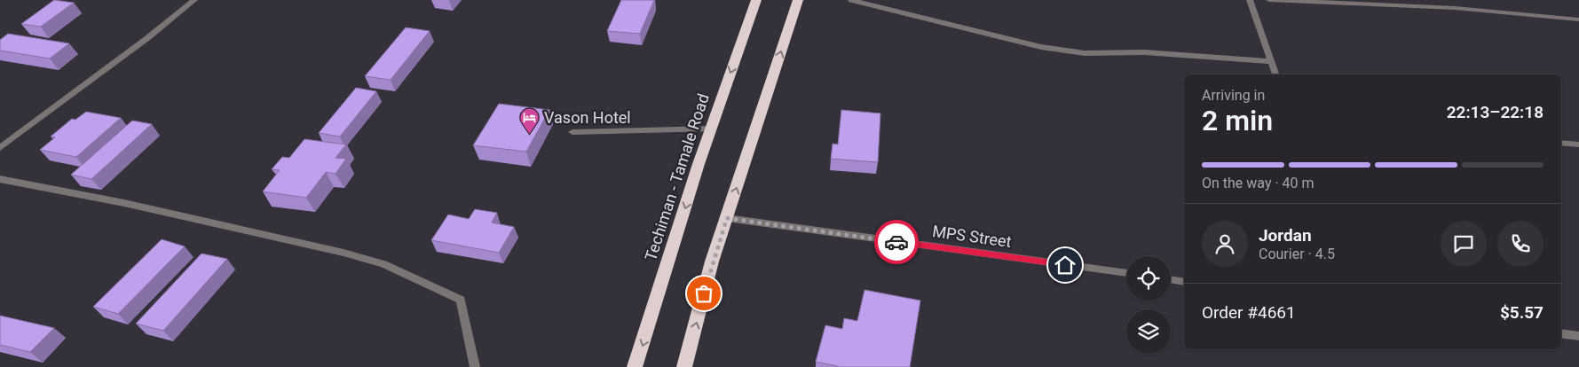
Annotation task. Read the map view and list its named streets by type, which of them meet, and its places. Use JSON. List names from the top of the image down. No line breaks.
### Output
{"streets":{"highway":["Techiman - Tamale Road"],"street":["MPS Street"]},"places":{"hotel":["Vason Hotel"]},"page":{"heading":["2 min","Arriving in","22:13–22:18"],"panel":["Jordan","Courier · 4.5","Order #4661","$5.57"],"bar":"On the way · 40 m"}}
